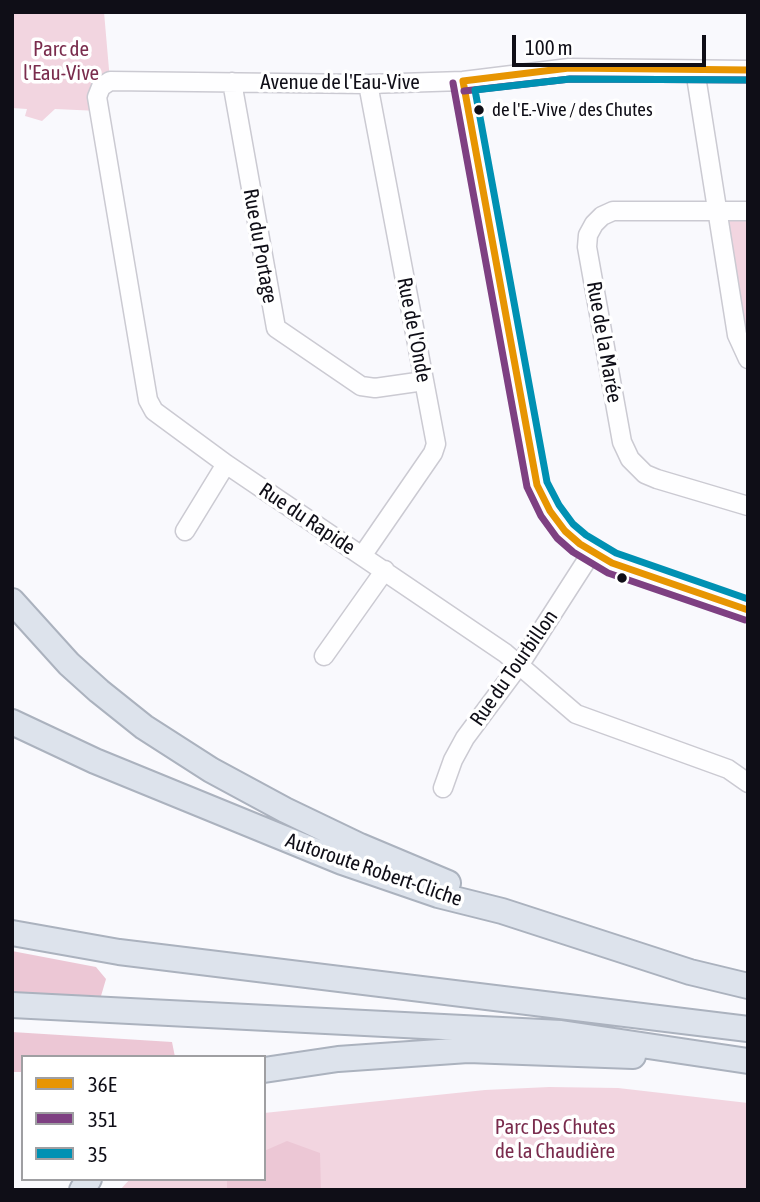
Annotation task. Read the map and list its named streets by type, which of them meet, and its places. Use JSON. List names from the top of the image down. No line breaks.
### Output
{"streets":{"highway":["Autoroute Robert-Cliche"],"street":["Avenue de l'Eau-Vive","Rue du Portage","Rue de l'Onde","Rue de la Marée","Rue du Rapide","Rue du Tourbillon"]},"crossings":[["Avenue de l'Eau-Vive","Rue du Portage"],["Avenue de l'Eau-Vive","Rue de l'Onde"],["Avenue de l'Eau-Vive","Rue du Rapide"],["Rue du Portage","Rue de l'Onde"],["Rue de l'Onde","Rue du Rapide"],["Rue du Rapide","Rue du Tourbillon"]],"parks":["Parc de l'Eau-Vive","Parc Des Chutes de la Chaudière"],"places":["de l'E.-Vive / des Chutes"],"lines":["transit line 36E","transit line 351","transit line 35"],"legend":["36E","351","35"],"scale_bar":"100 m"}
